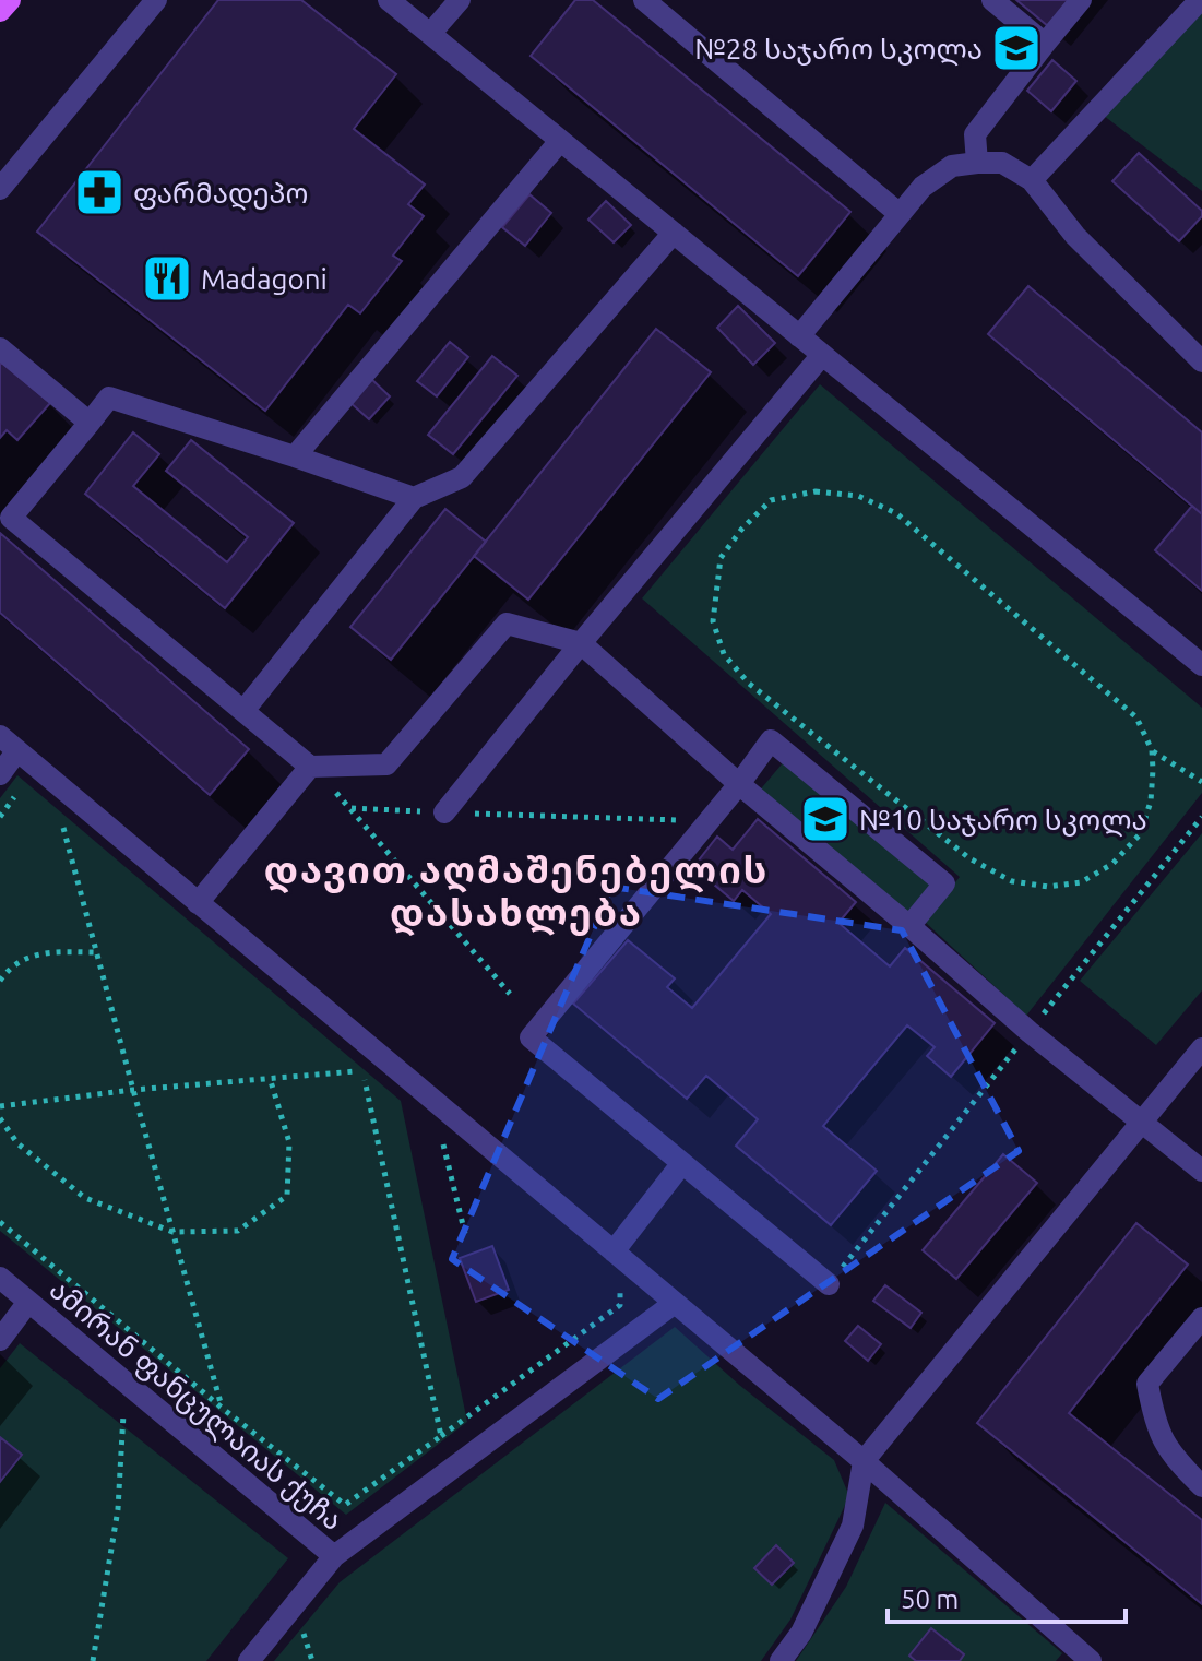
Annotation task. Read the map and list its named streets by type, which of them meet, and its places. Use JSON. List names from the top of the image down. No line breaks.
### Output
{"streets":{"street":["ამირან ფანცულაიას ქუჩა"]},"districts":["დავით აღმაშენებელის დასახლება"],"places":{"school or university":["№28 საჯარო სკოლა","№10 საჯარო სკოლა"],"pharmacy":["ფარმადეპო"],"restaurant":["Madagoni"]},"scale_bar":"50 m"}
